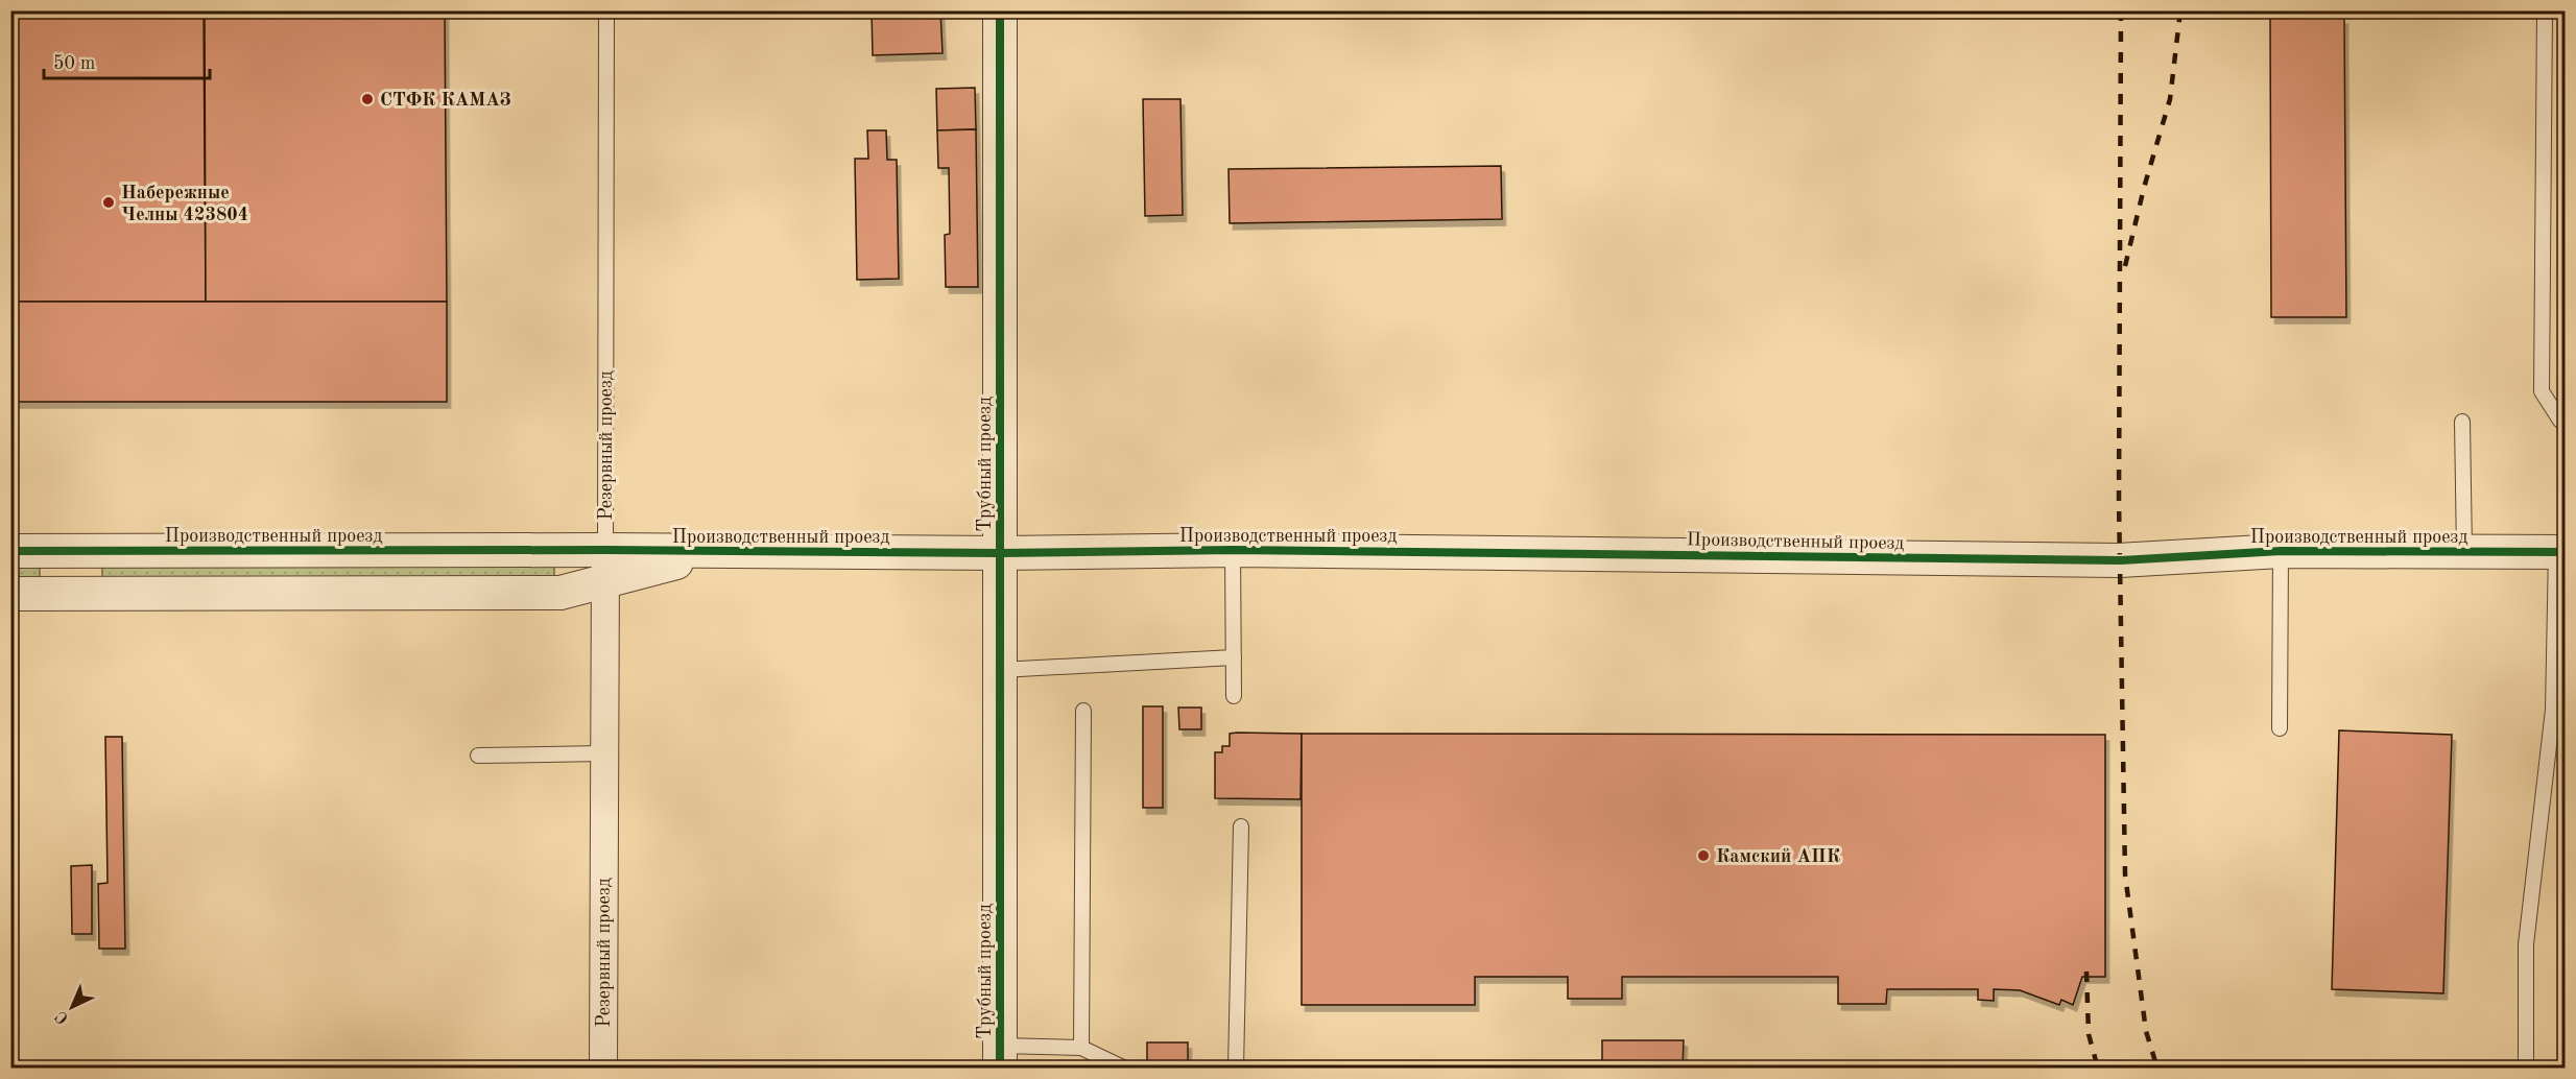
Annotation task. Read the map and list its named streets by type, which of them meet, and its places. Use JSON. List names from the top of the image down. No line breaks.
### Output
{"streets":{"street":["Резервный проезд","Трубный проезд","Производственный проезд"]},"crossings":[["Резервный проезд","Производственный проезд"],["Трубный проезд","Производственный проезд"]],"places":["СТФК КАМАЗ","Набережные Челны 423804","Камский АПК"],"scale_bar":"50 m","north":"bottom left"}
